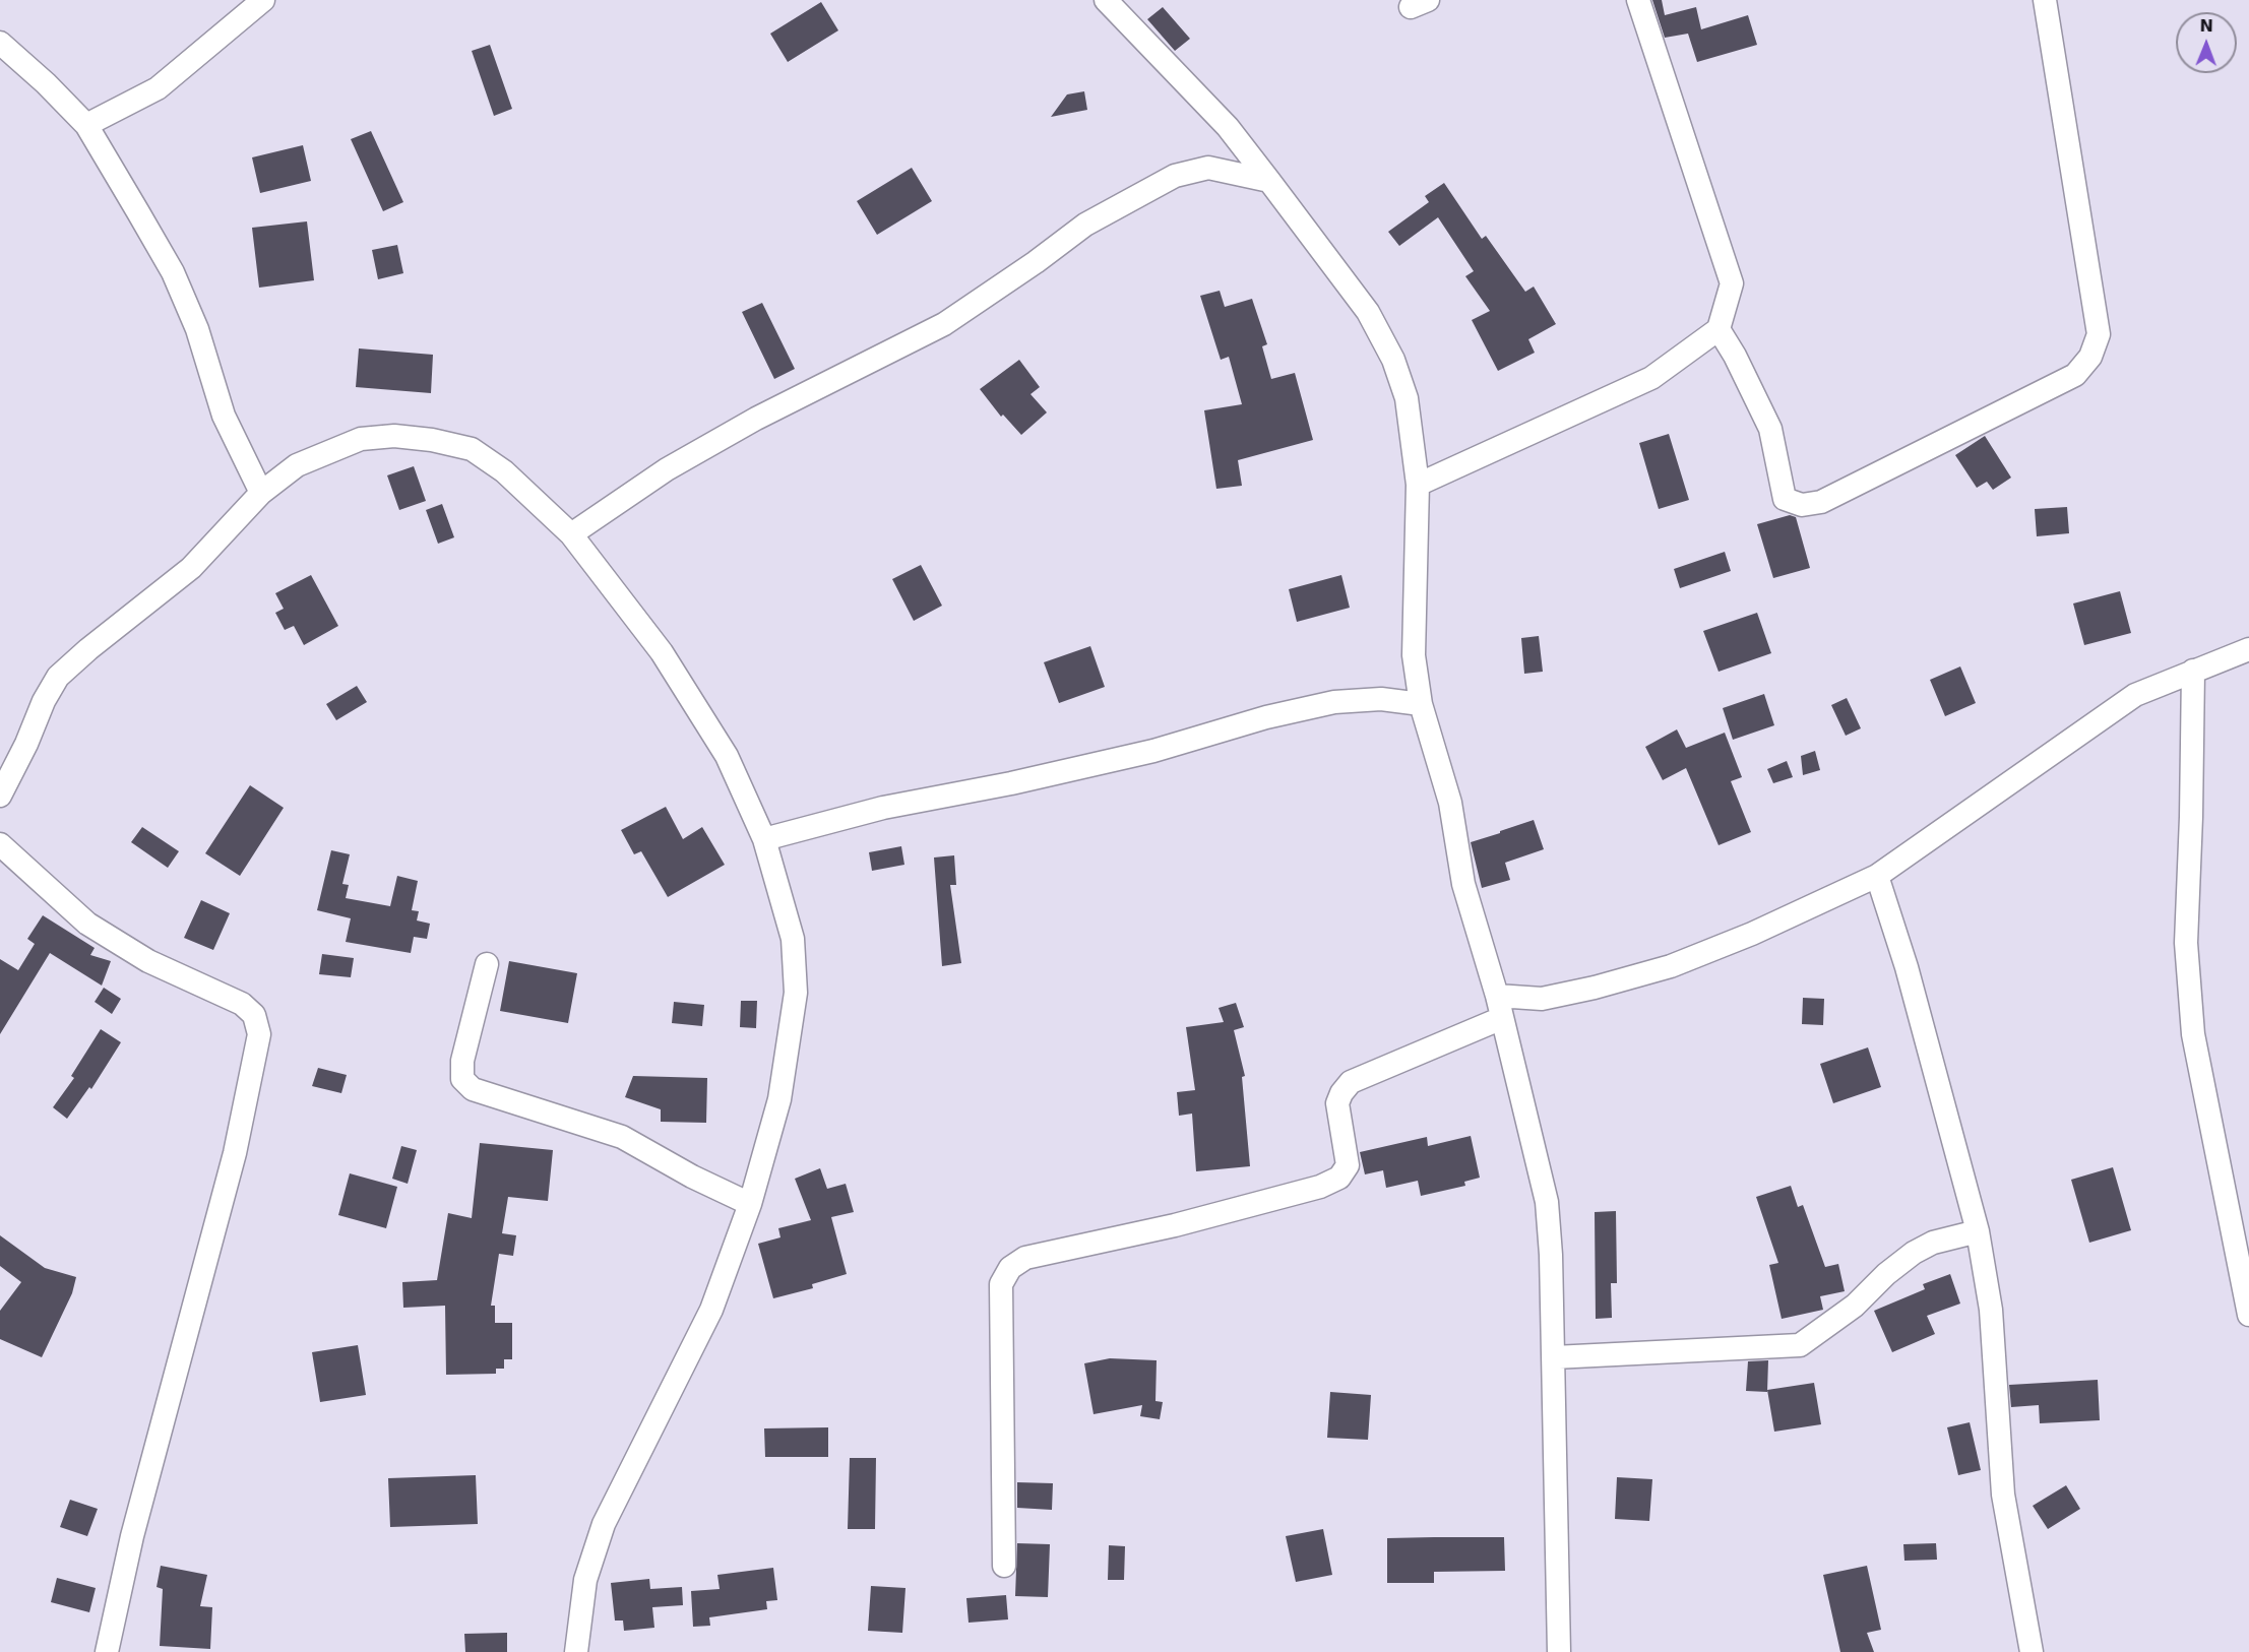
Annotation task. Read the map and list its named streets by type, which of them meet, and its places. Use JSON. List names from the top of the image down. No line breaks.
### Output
{"north":"top"}
